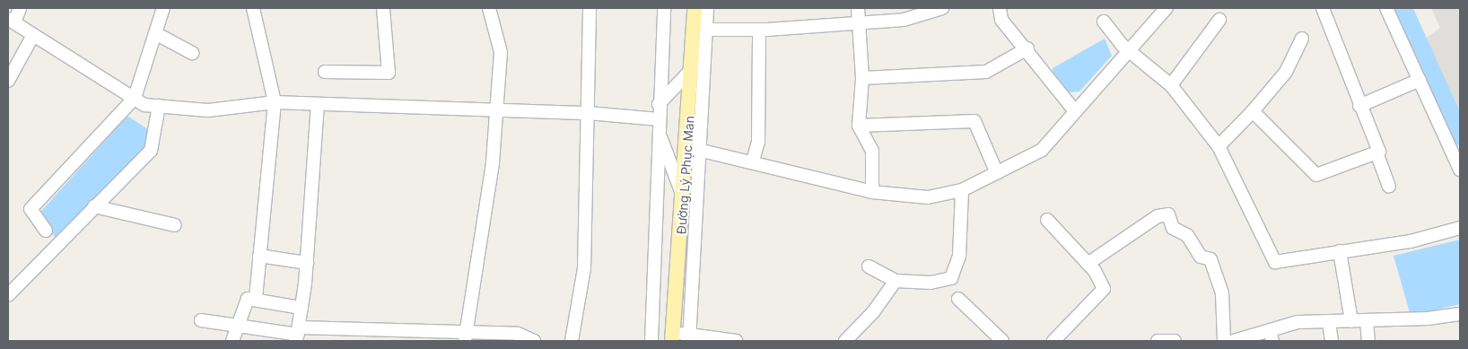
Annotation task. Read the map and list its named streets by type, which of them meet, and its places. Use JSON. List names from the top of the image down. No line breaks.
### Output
{"streets":{"main road":["Đường Lý Phục Man"]}}
